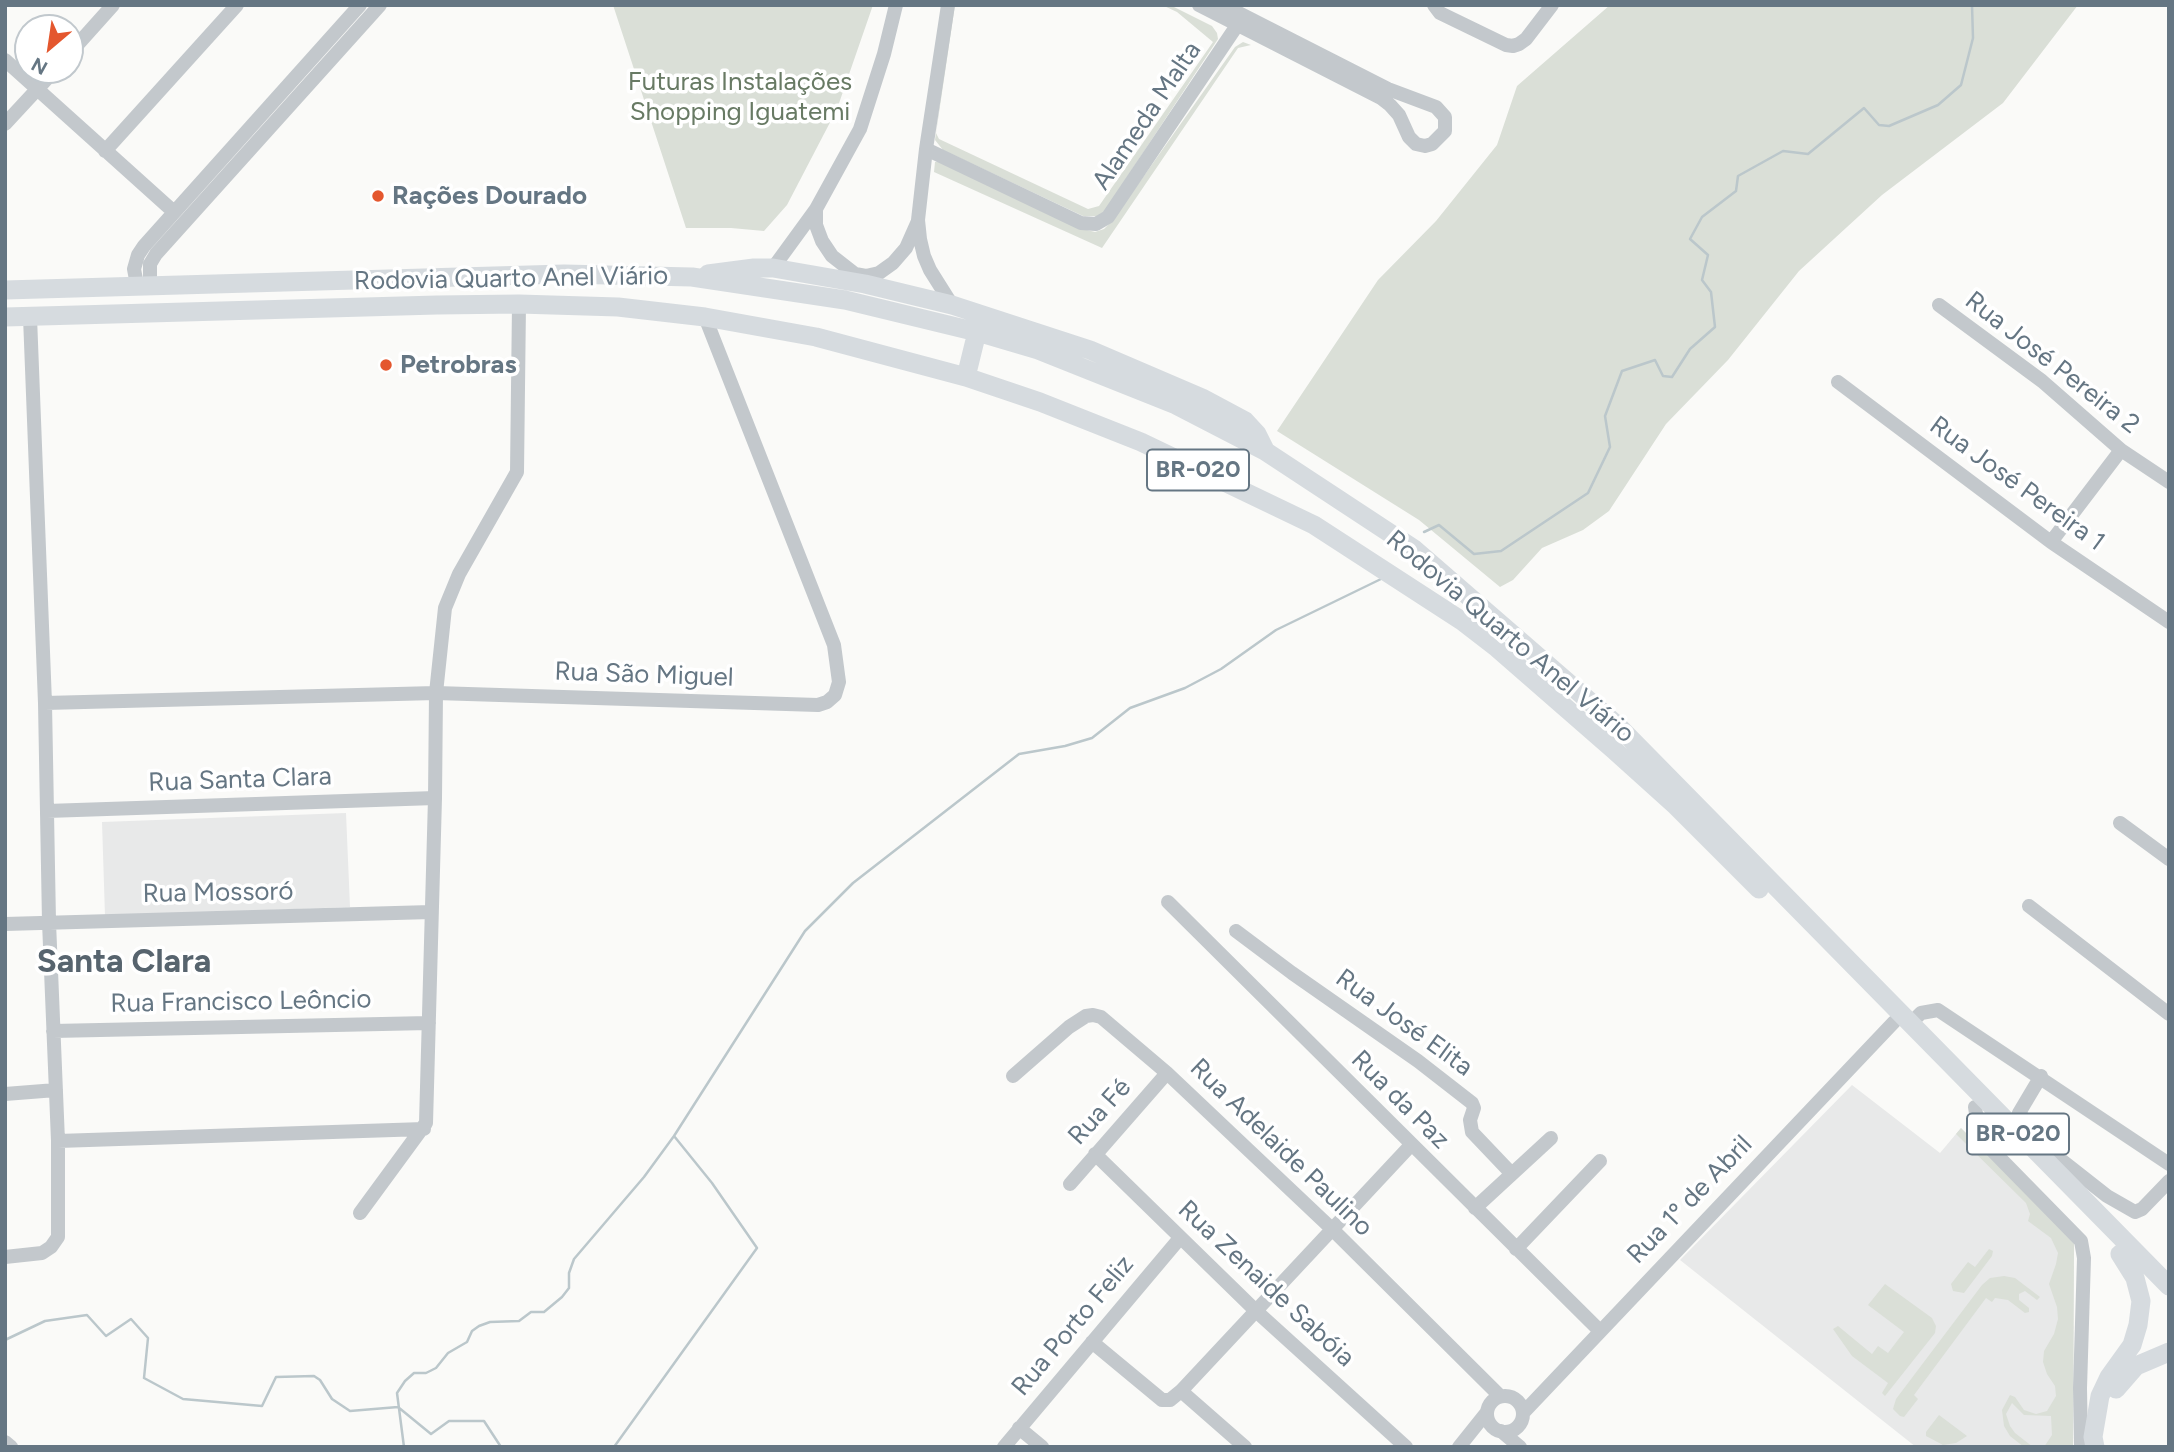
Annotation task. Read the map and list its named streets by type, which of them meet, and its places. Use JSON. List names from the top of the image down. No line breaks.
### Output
{"streets":{"highway":["Rodovia Quarto Anel Viário","BR-020"],"street":["Alameda Malta","Rua José Pereira 2","Rua José Pereira 1","Rua São Miguel","Rua Santa Clara","Rua Mossoró","Rua Francisco Leôncio","Rua José Elita","Rua da Paz","Rua Fé","Rua Adelaide Paulino","Rua 1º de Abril","Rua Zenaide Sabóia","Rua Porto Feliz"]},"crossings":[["Rodovia Quarto Anel Viário","Rua São Miguel"],["Rodovia Quarto Anel Viário","Rua 1º de Abril"],["Rua da Paz","Rua 1º de Abril"],["Rua Fé","Rua Adelaide Paulino"],["Rua Fé","Rua Zenaide Sabóia"],["Rua Adelaide Paulino","Rua 1º de Abril"],["Rua Zenaide Sabóia","Rua Porto Feliz"]],"districts":["Santa Clara"],"parks":["Futuras Instalações Shopping Iguatemi"],"places":["Rações Dourado","Petrobras"],"north":"bottom left"}
